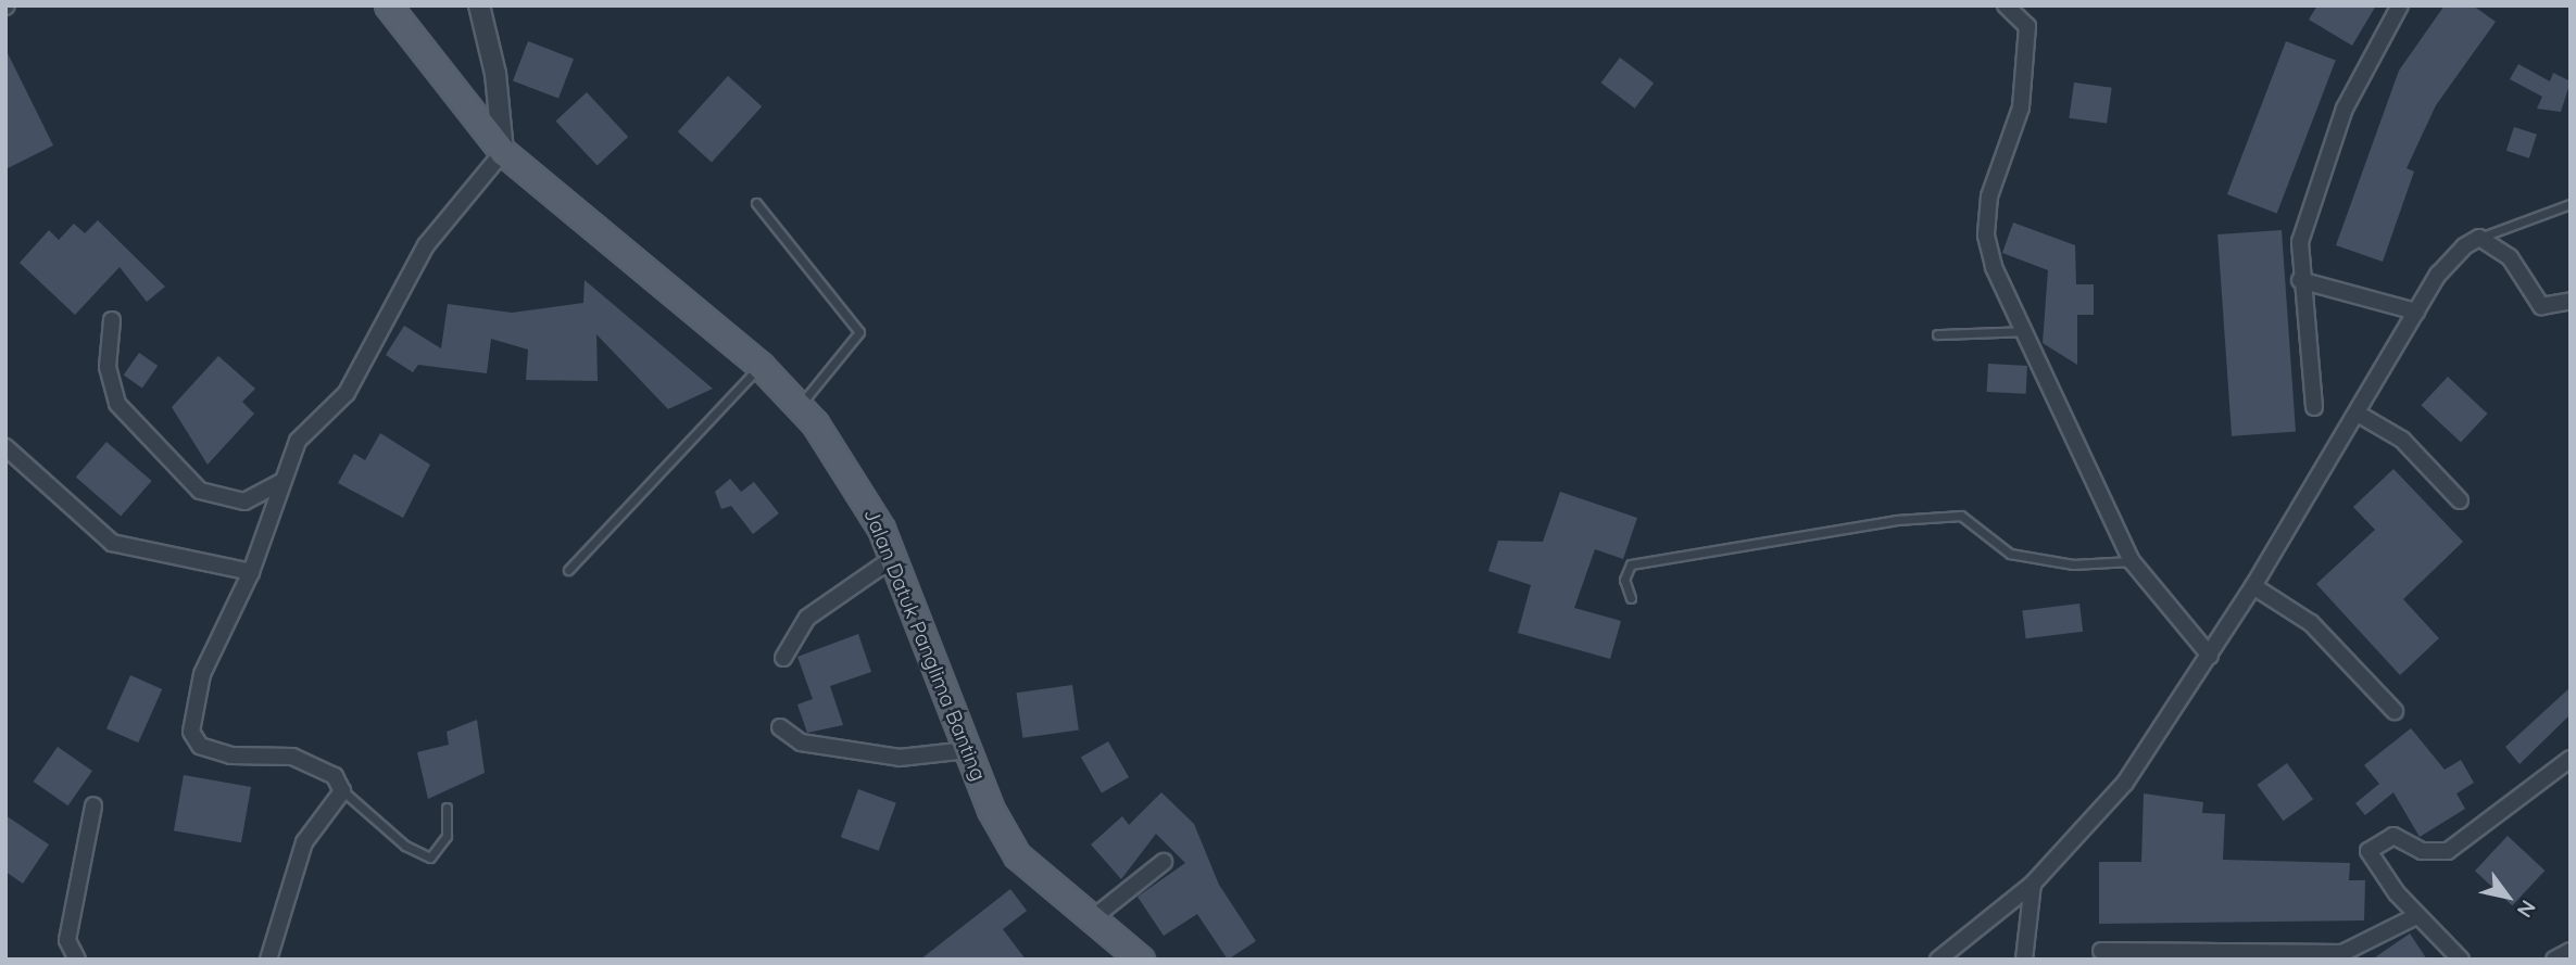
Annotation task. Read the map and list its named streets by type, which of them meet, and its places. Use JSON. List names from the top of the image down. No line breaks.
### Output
{"streets":{"main road":["Jalan Datuk Panglima Banting"]},"north":"bottom right"}
